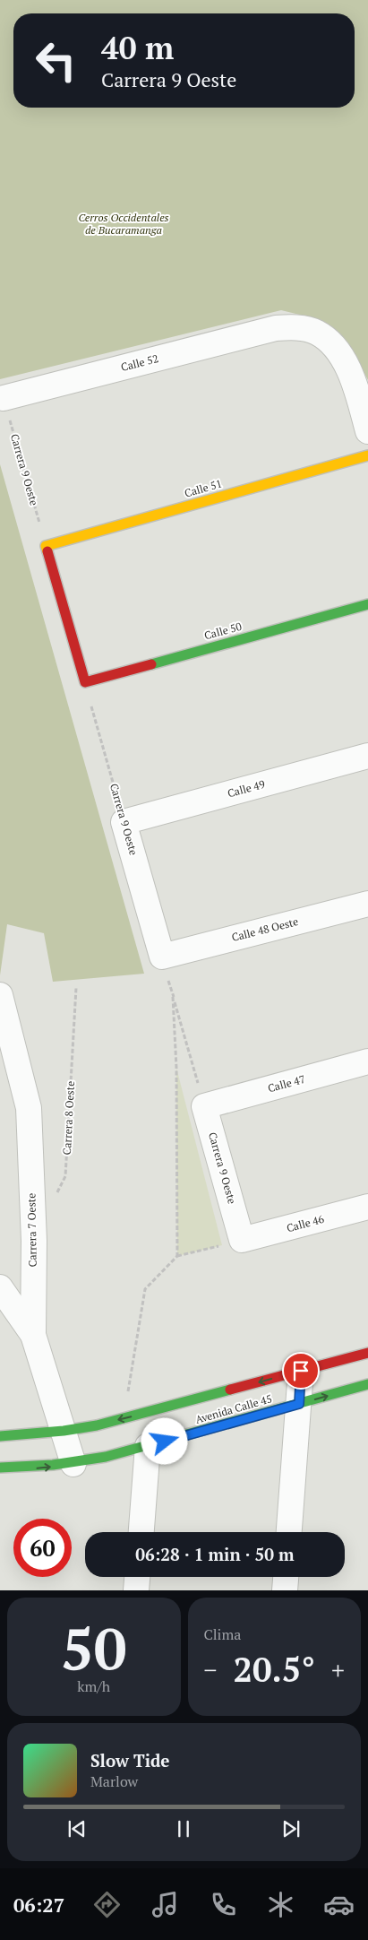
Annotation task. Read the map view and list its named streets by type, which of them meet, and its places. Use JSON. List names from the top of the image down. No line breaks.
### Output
{"streets":{"main road":["Calle 51","Calle 50","Avenida Calle 45"],"street":["Calle 52","Carrera 9 Oeste","Calle 49","Calle 48 Oeste","Calle 47","Calle 46","Carrera 7 Oeste"],"path":["Carrera 8 Oeste"]},"crossings":[["Calle 52","Carrera 9 Oeste"],["Carrera 9 Oeste","Calle 51"],["Carrera 9 Oeste","Calle 50"],["Carrera 9 Oeste","Calle 49"],["Carrera 9 Oeste","Calle 48 Oeste"],["Carrera 9 Oeste","Calle 47"],["Carrera 9 Oeste","Calle 46"],["Carrera 7 Oeste","Avenida Calle 45"]],"parks":["Cerros Occidentales de Bucaramanga"],"page":{"turn":["40 m","Carrera 9 Oeste"],"limit":"60","trip":"06:28 · 1 min · 50 m","tile":[["50","km/h"],"Clima"],"heat":["−","20.5°","+"],"song":["Slow Tide","Marlow"],"tabs":"06:27"}}
